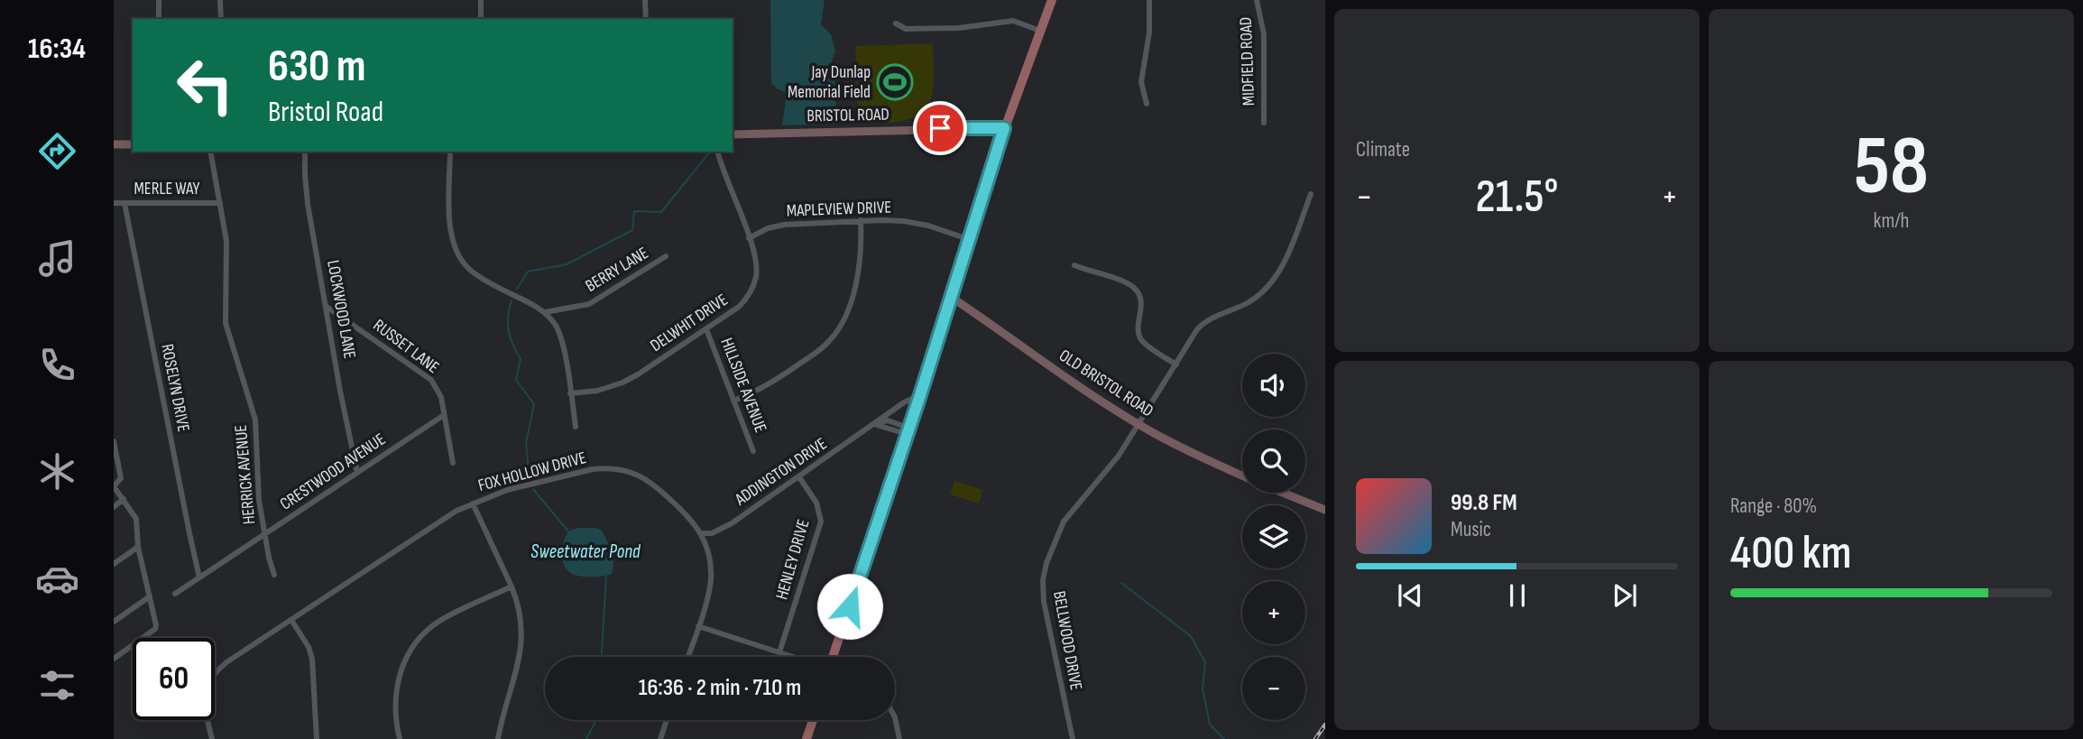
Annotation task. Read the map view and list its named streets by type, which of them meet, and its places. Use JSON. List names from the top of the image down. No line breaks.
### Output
{"streets":{"main road":["BRISTOL ROAD","OLD BRISTOL ROAD"],"street":["MIDFIELD ROAD","MERLE WAY","MAPLEVIEW DRIVE","BERRY LANE","LOCKWOOD LANE","DELWHIT DRIVE","RUSSET LANE","HILLSIDE AVENUE","ROSELYN DRIVE","CRESTWOOD AVENUE","FOX HOLLOW DRIVE","ADDINGTON DRIVE","HERRICK AVENUE","HENLEY DRIVE","BELLWOOD DRIVE"]},"crossings":[["MERLE WAY","ROSELYN DRIVE"],["MERLE WAY","HERRICK AVENUE"],["MAPLEVIEW DRIVE","DELWHIT DRIVE"],["LOCKWOOD LANE","RUSSET LANE"],["LOCKWOOD LANE","CRESTWOOD AVENUE"],["DELWHIT DRIVE","HILLSIDE AVENUE"],["RUSSET LANE","CRESTWOOD AVENUE"],["OLD BRISTOL ROAD","BELLWOOD DRIVE"],["ROSELYN DRIVE","CRESTWOOD AVENUE"],["CRESTWOOD AVENUE","HERRICK AVENUE"],["FOX HOLLOW DRIVE","ADDINGTON DRIVE"],["ADDINGTON DRIVE","HENLEY DRIVE"]],"water":["Sweetwater Pond"],"places":{"sports":["Jay Dunlap Memorial Field"]},"page":{"tabs":"16:34","tile":["Climate",["58","km/h"],["Range · 80%","400 km"]],"turn":["630 m","Bristol Road"],"heat":["−","21.5°","+"],"map_buttons":["+","−"],"song":["99.8 FM","Music"],"limit":"60","trip":"16:36 · 2 min · 710 m"}}
